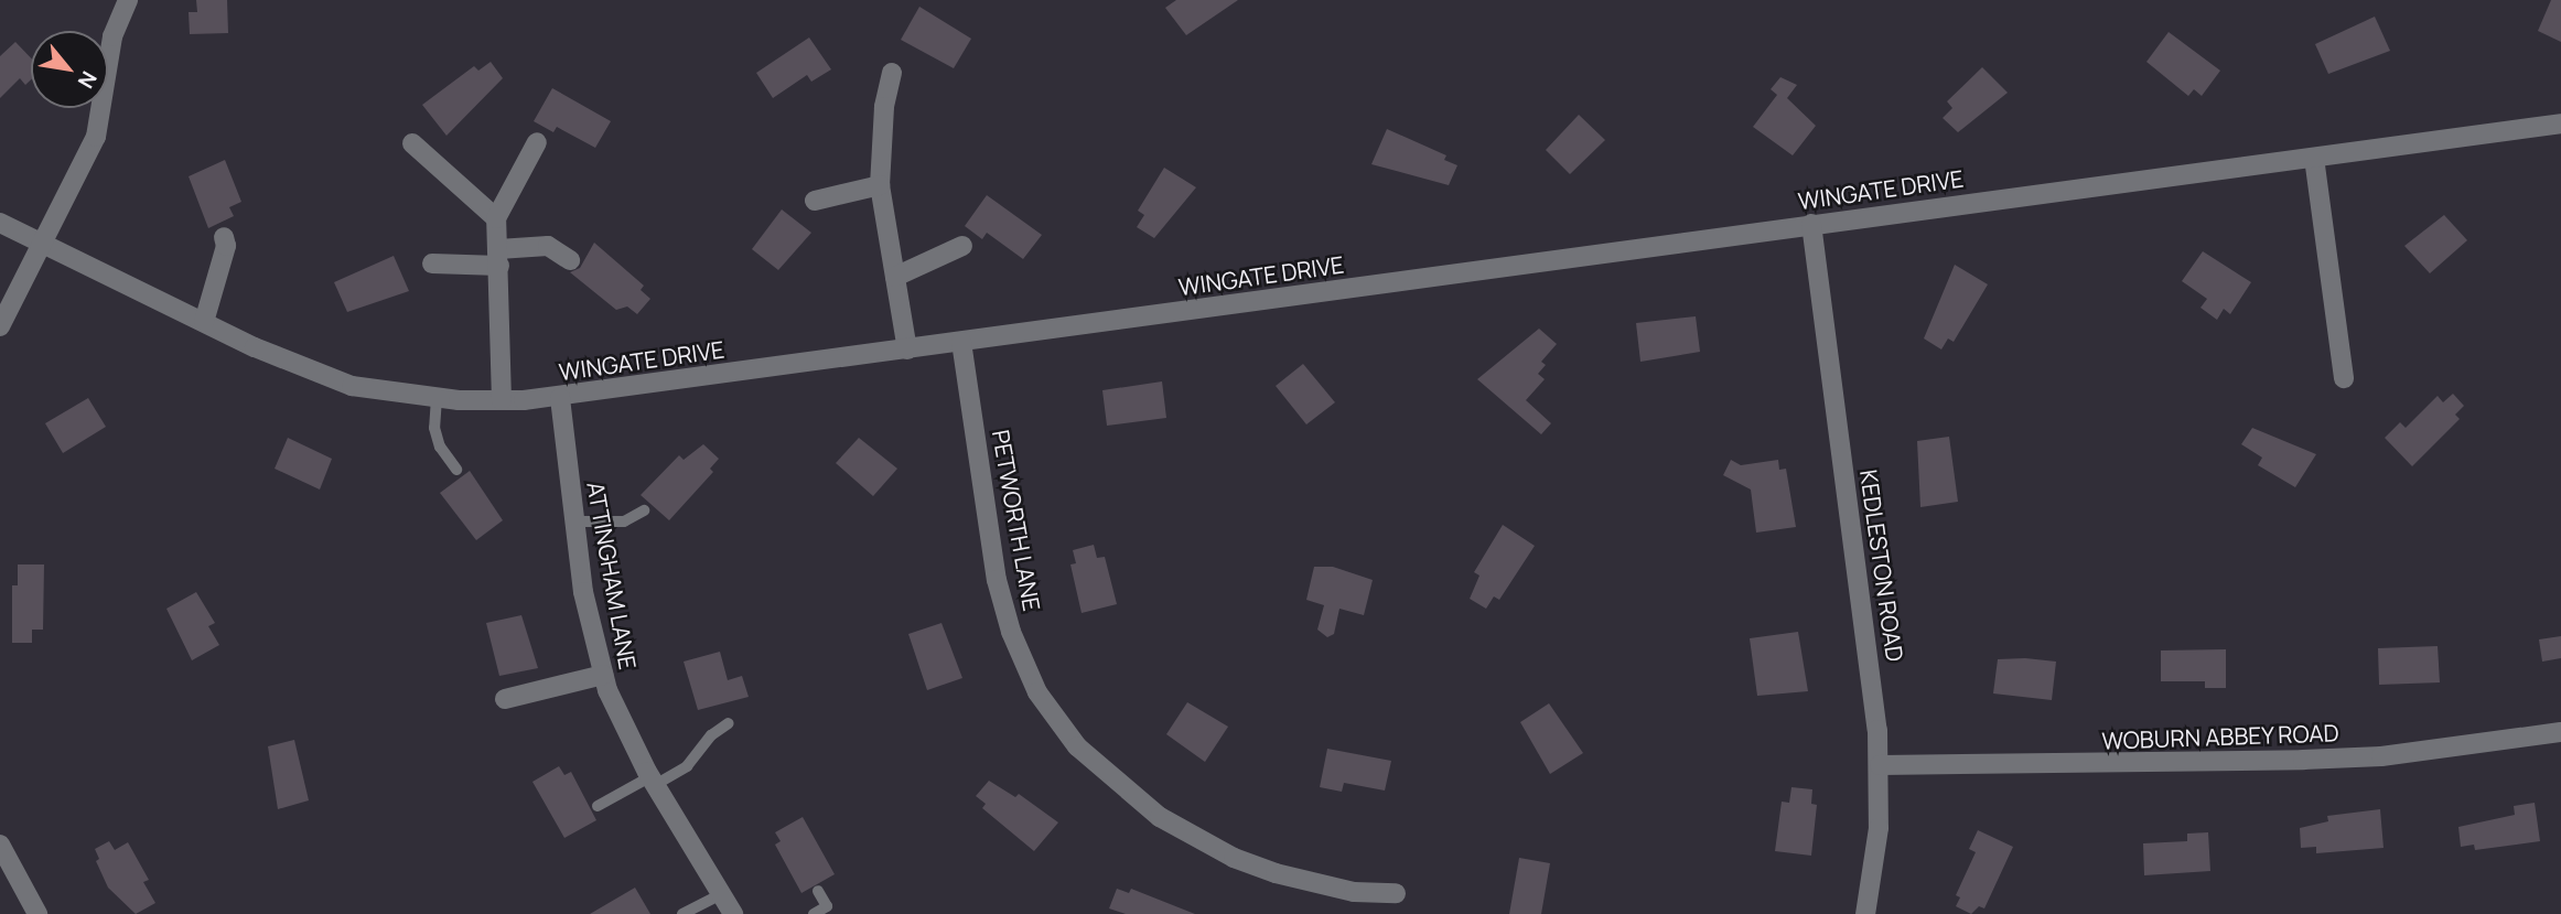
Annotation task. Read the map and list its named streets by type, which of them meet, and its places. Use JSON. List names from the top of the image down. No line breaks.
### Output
{"streets":{"street":["WINGATE DRIVE","PETWORTH LANE","KEDLESTON ROAD","ATTINGHAM LANE","WOBURN ABBEY ROAD"]},"crossings":[["WINGATE DRIVE","PETWORTH LANE"],["WINGATE DRIVE","KEDLESTON ROAD"],["WINGATE DRIVE","ATTINGHAM LANE"],["KEDLESTON ROAD","WOBURN ABBEY ROAD"]],"north":"bottom right"}
